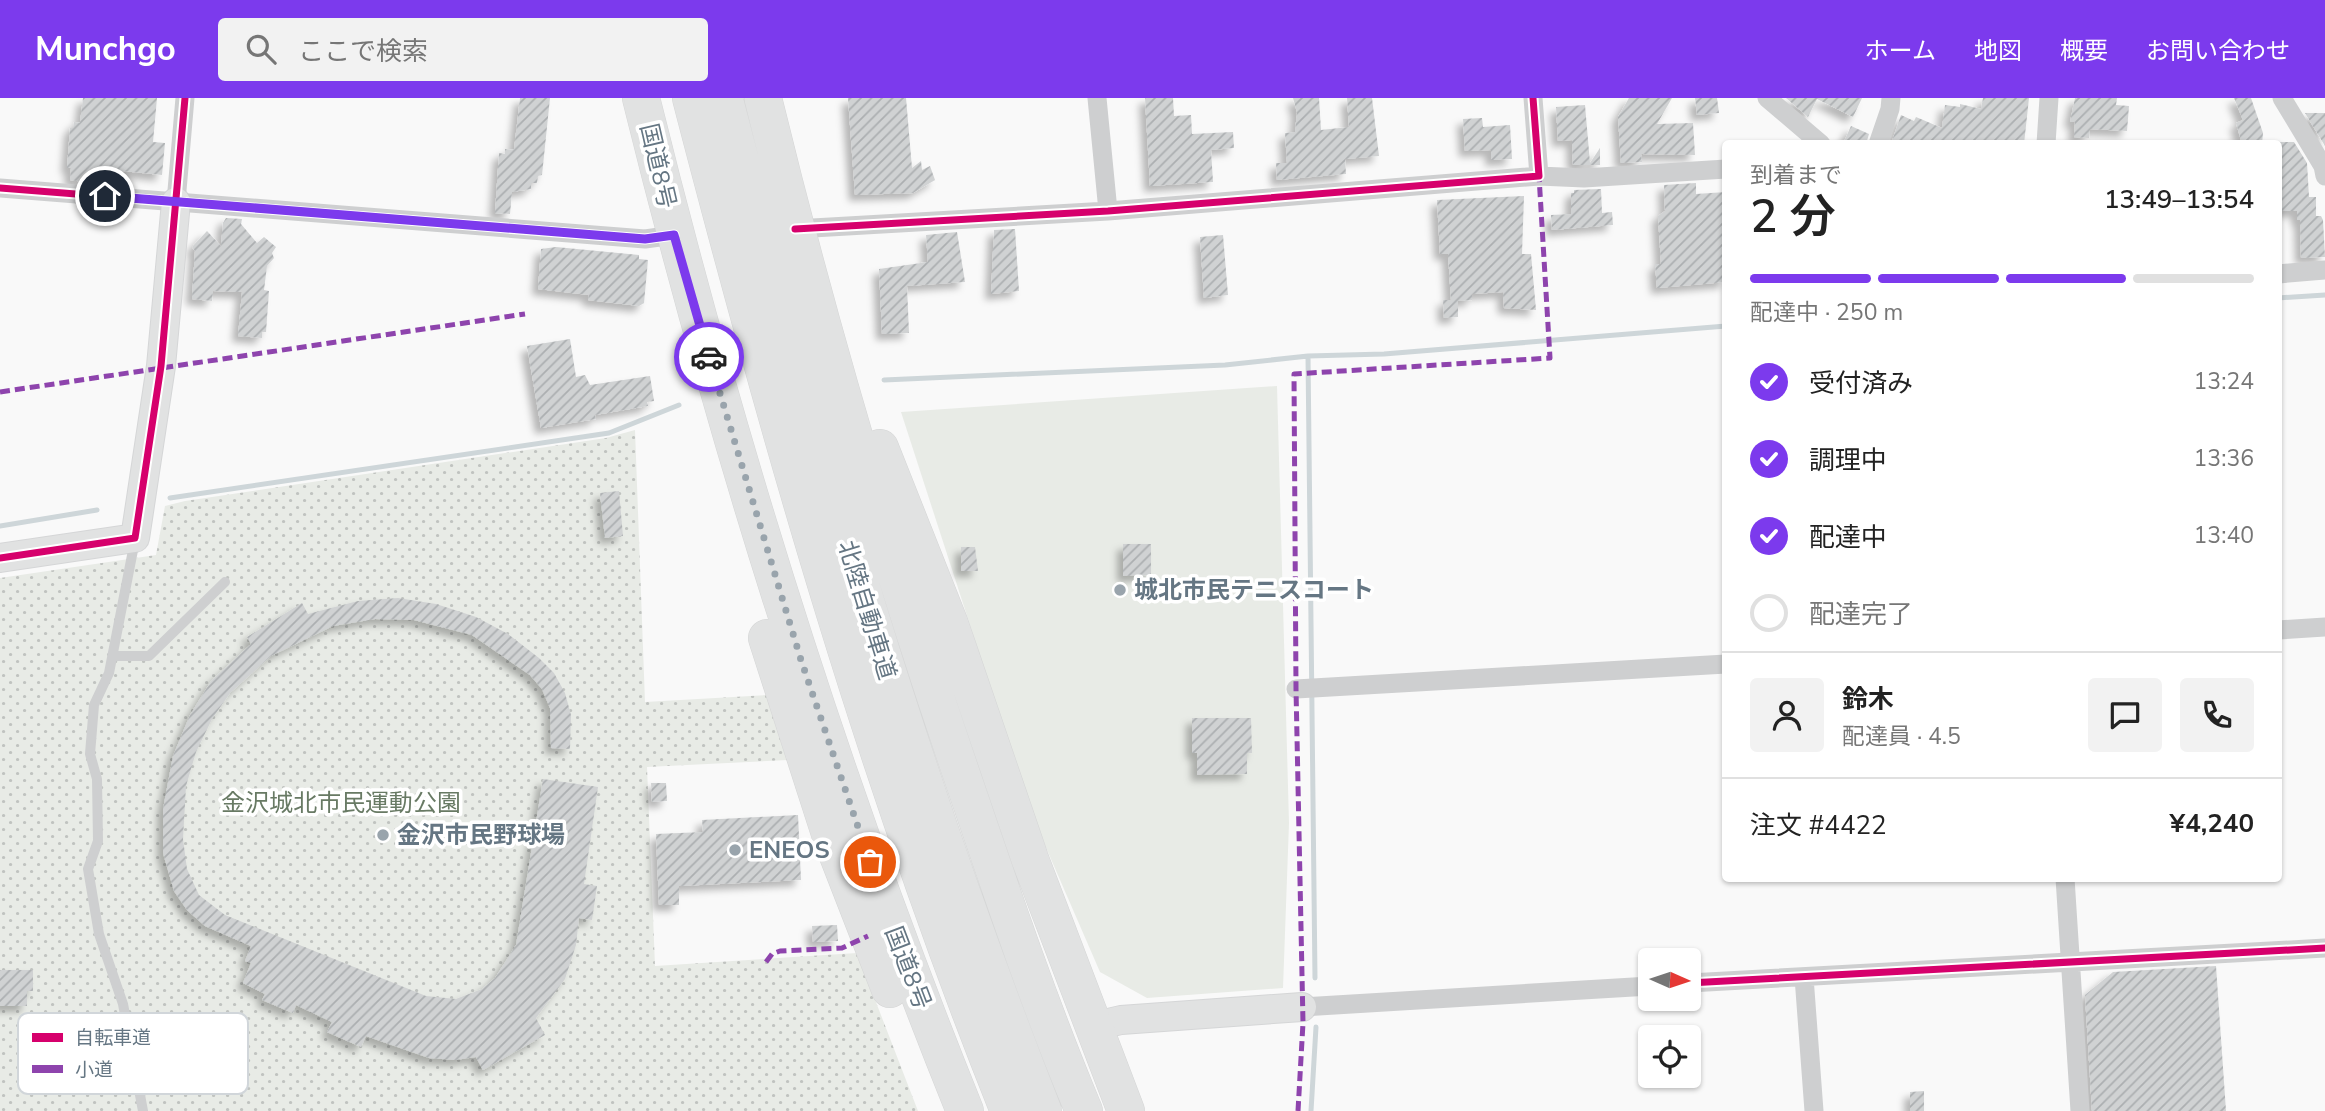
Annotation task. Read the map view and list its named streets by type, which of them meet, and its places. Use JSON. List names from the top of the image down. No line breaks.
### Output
{"streets":{"highway":["国道8号","北陸自動車道"]},"parks":["金沢城北市民運動公園"],"places":["城北市民テニスコート","金沢市民野球場","ENEOS"],"legend":["自転車道","小道"],"north":"right","page":{"header":"Munchgo","search":"ここで検索","nav":["ホーム","地図","概要","お問い合わせ"],"heading":["2 分","到着まで","13:49–13:54"],"panel":["鈴木","配達員 · 4.5","注文 #4422","¥4,240"],"bar":"配達中 · 250 m","list":[["受付済み","13:24"],["調理中","13:36"],["配達中","13:40"],"配達完了"]}}
